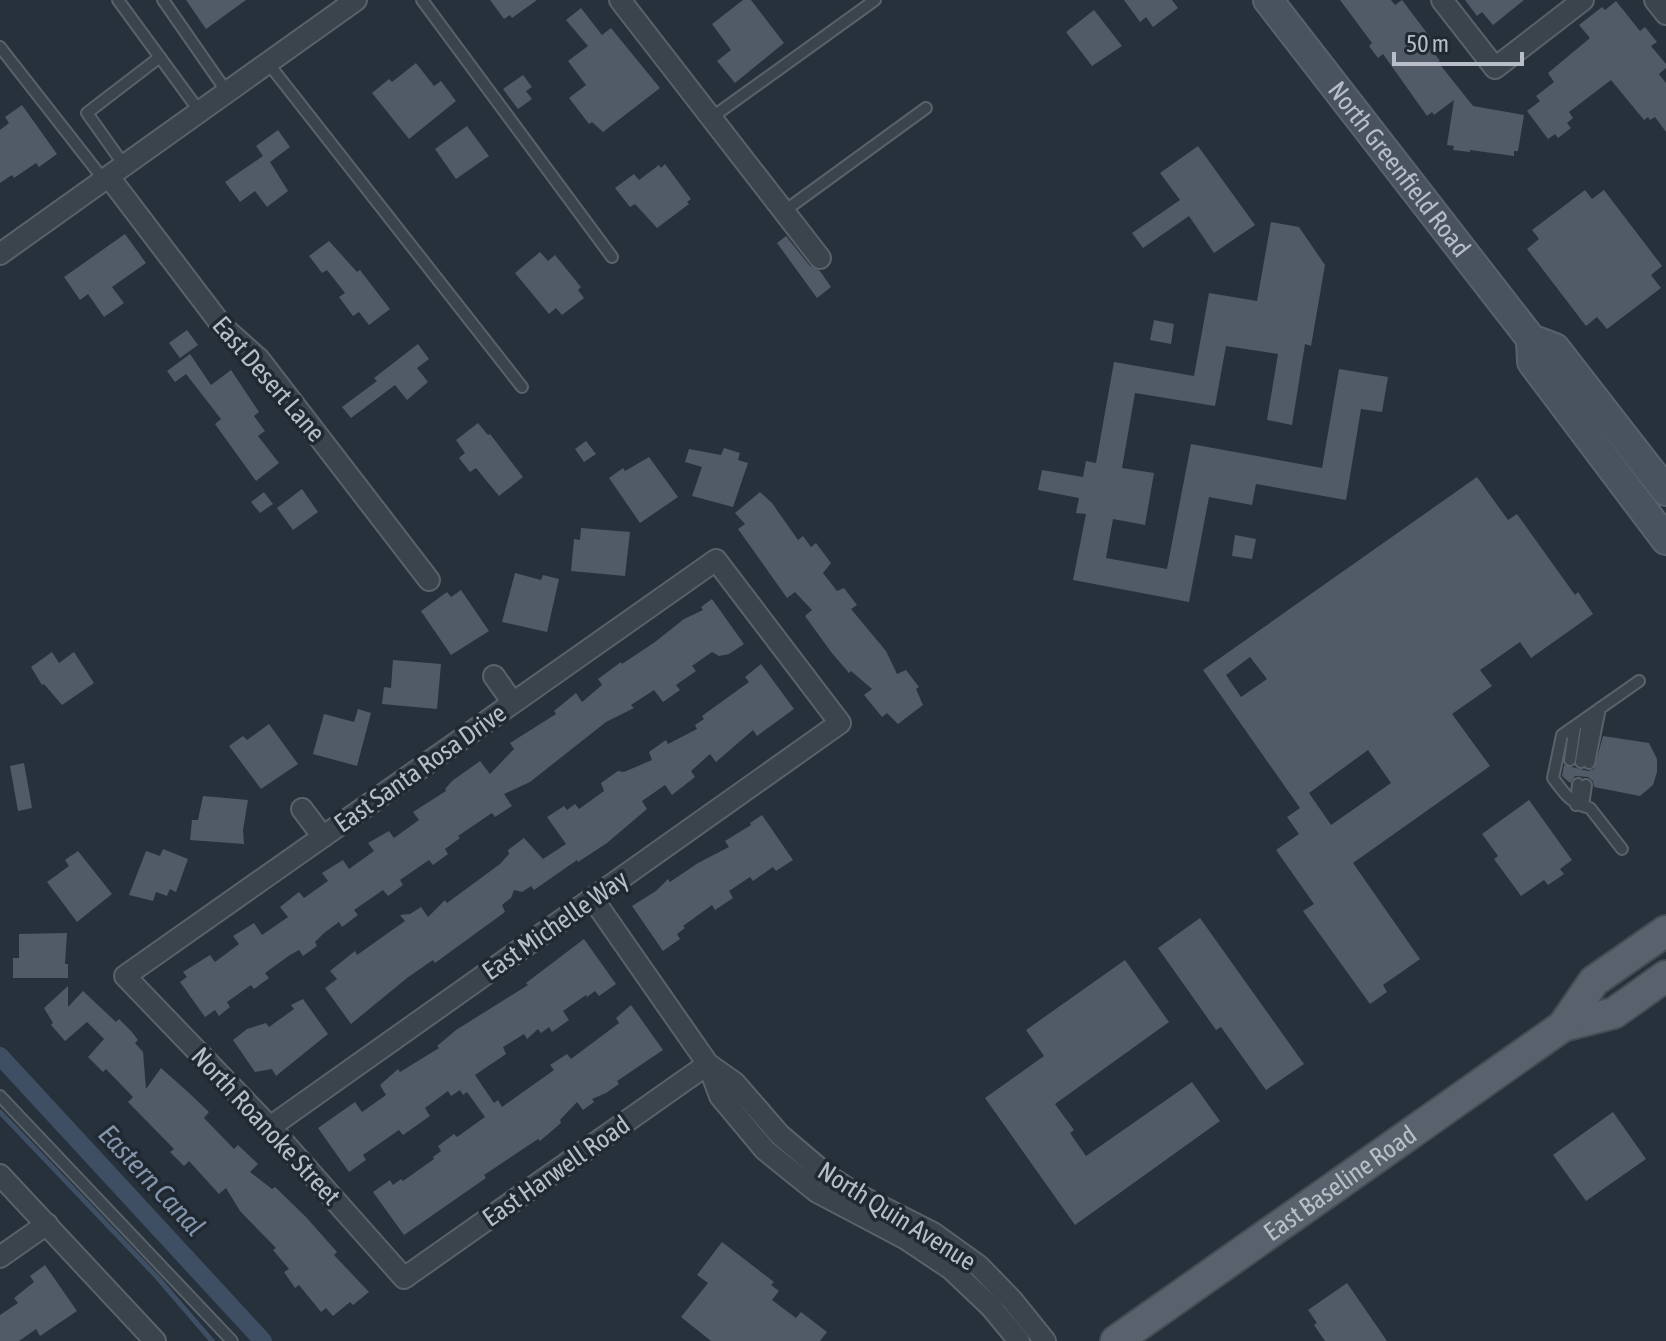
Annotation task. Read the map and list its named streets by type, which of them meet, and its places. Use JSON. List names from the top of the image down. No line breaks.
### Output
{"streets":{"main road":["North Greenfield Road","East Baseline Road"],"street":["East Desert Lane","East Santa Rosa Drive","East Michelle Way","North Roanoke Street","East Harwell Road","North Quin Avenue"]},"crossings":[["East Santa Rosa Drive","East Michelle Way"],["East Santa Rosa Drive","North Roanoke Street"],["East Michelle Way","North Roanoke Street"],["East Michelle Way","North Quin Avenue"],["North Roanoke Street","East Harwell Road"],["East Harwell Road","North Quin Avenue"]],"water":["Eastern Canal"],"scale_bar":"50 m"}
